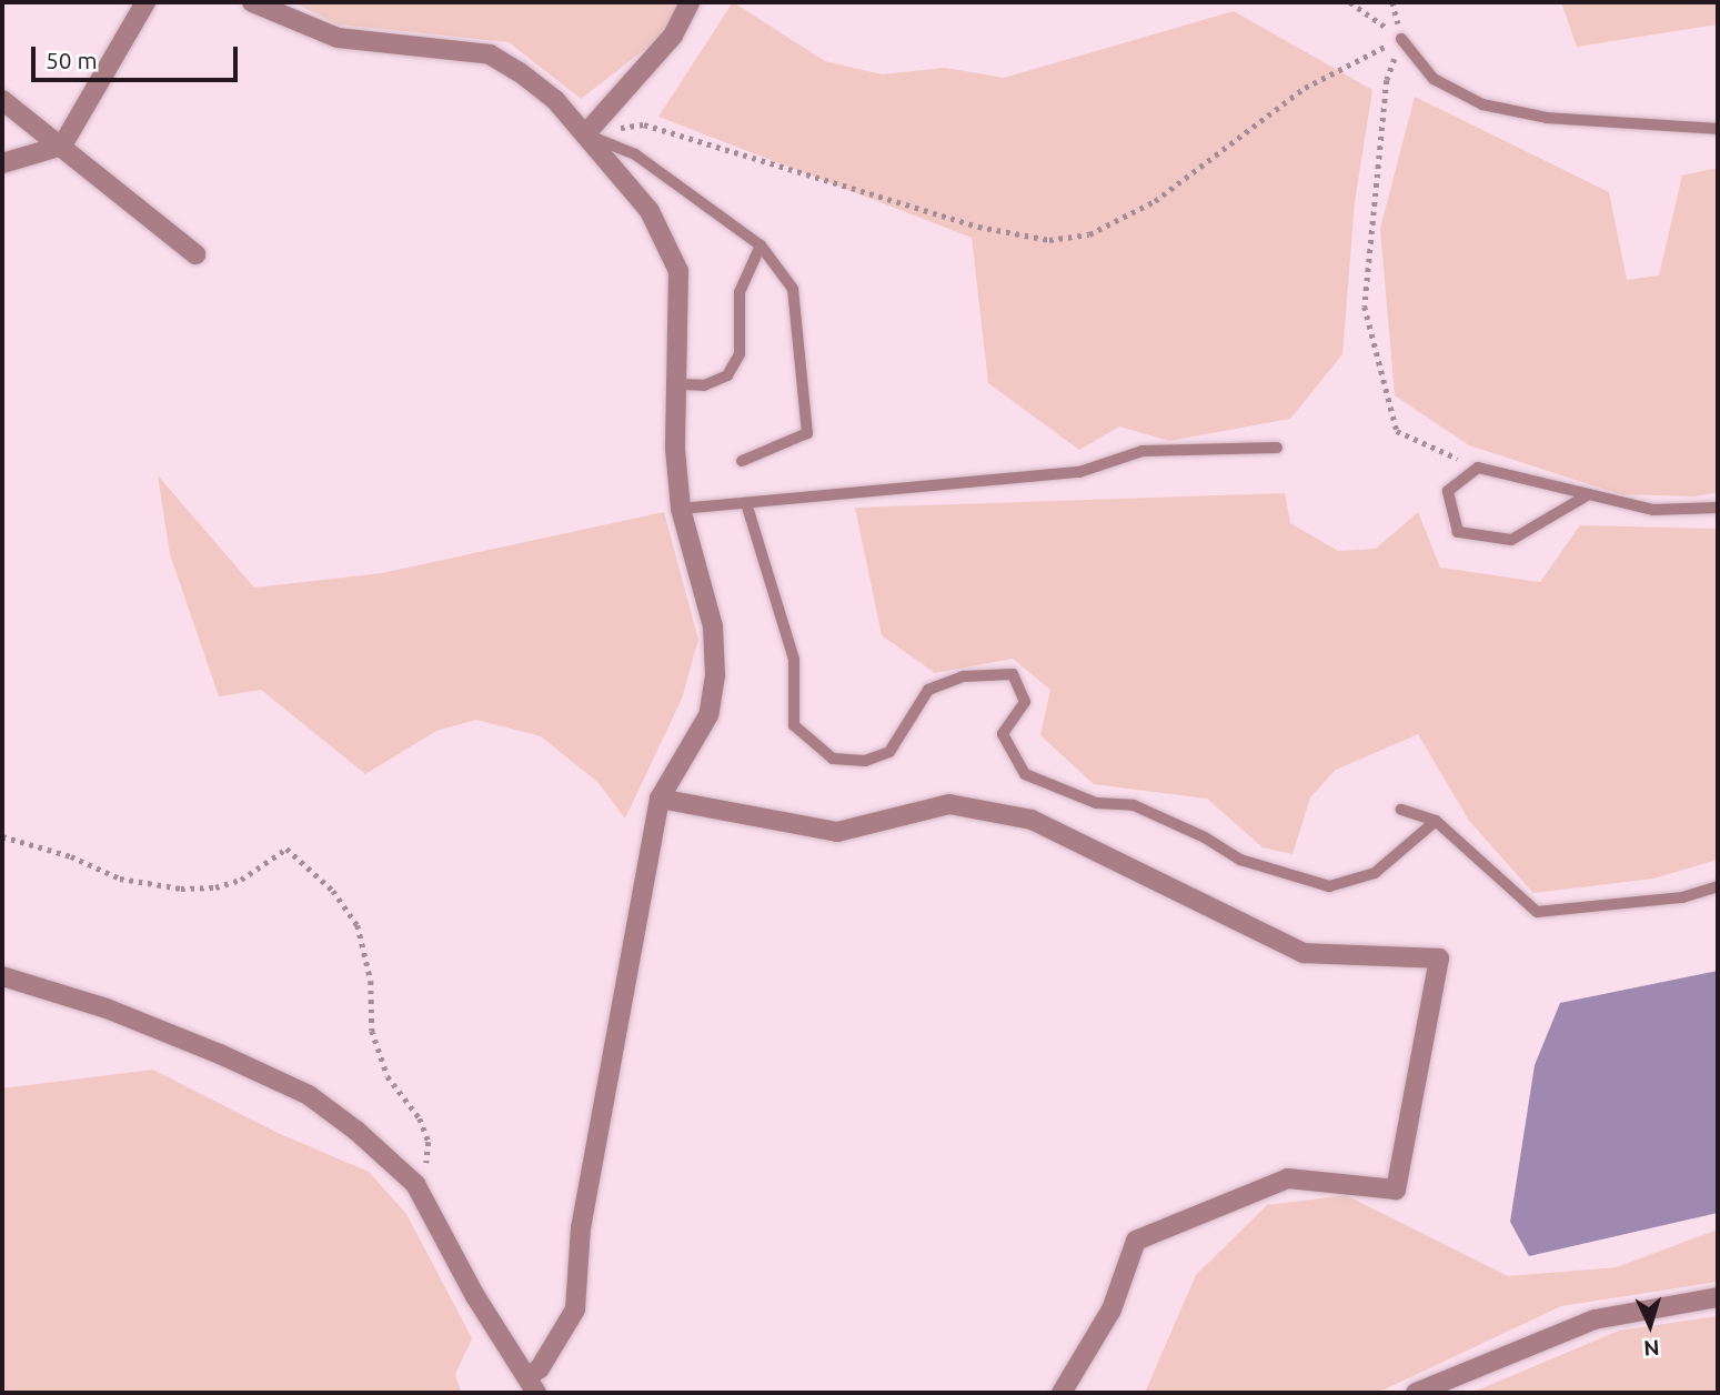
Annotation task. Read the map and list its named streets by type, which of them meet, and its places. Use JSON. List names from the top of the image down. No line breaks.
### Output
{"scale_bar":"50 m","north":"bottom"}
